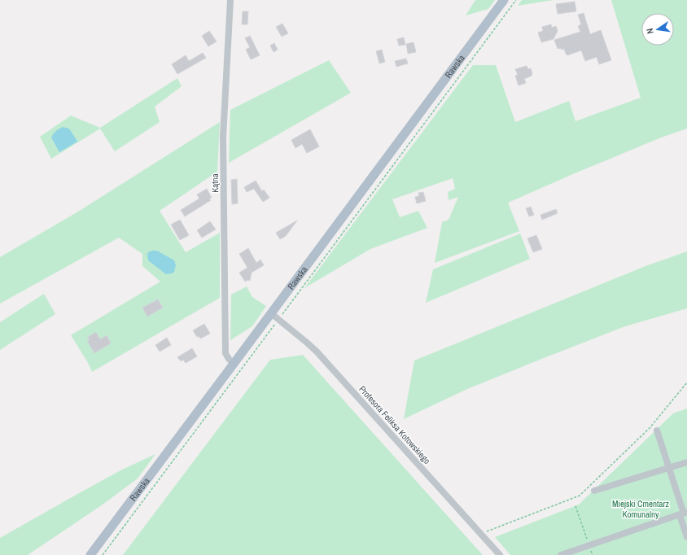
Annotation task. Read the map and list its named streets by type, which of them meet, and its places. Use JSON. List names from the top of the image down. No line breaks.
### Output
{"streets":{"main road":["Rawska"],"street":["Kątna","Profesora Feliksa Kotowskiego"]},"crossings":[["Rawska","Kątna"],["Rawska","Profesora Feliksa Kotowskiego"]],"parks":["Miejski Cmentarz Komunalny"],"north":"left"}
